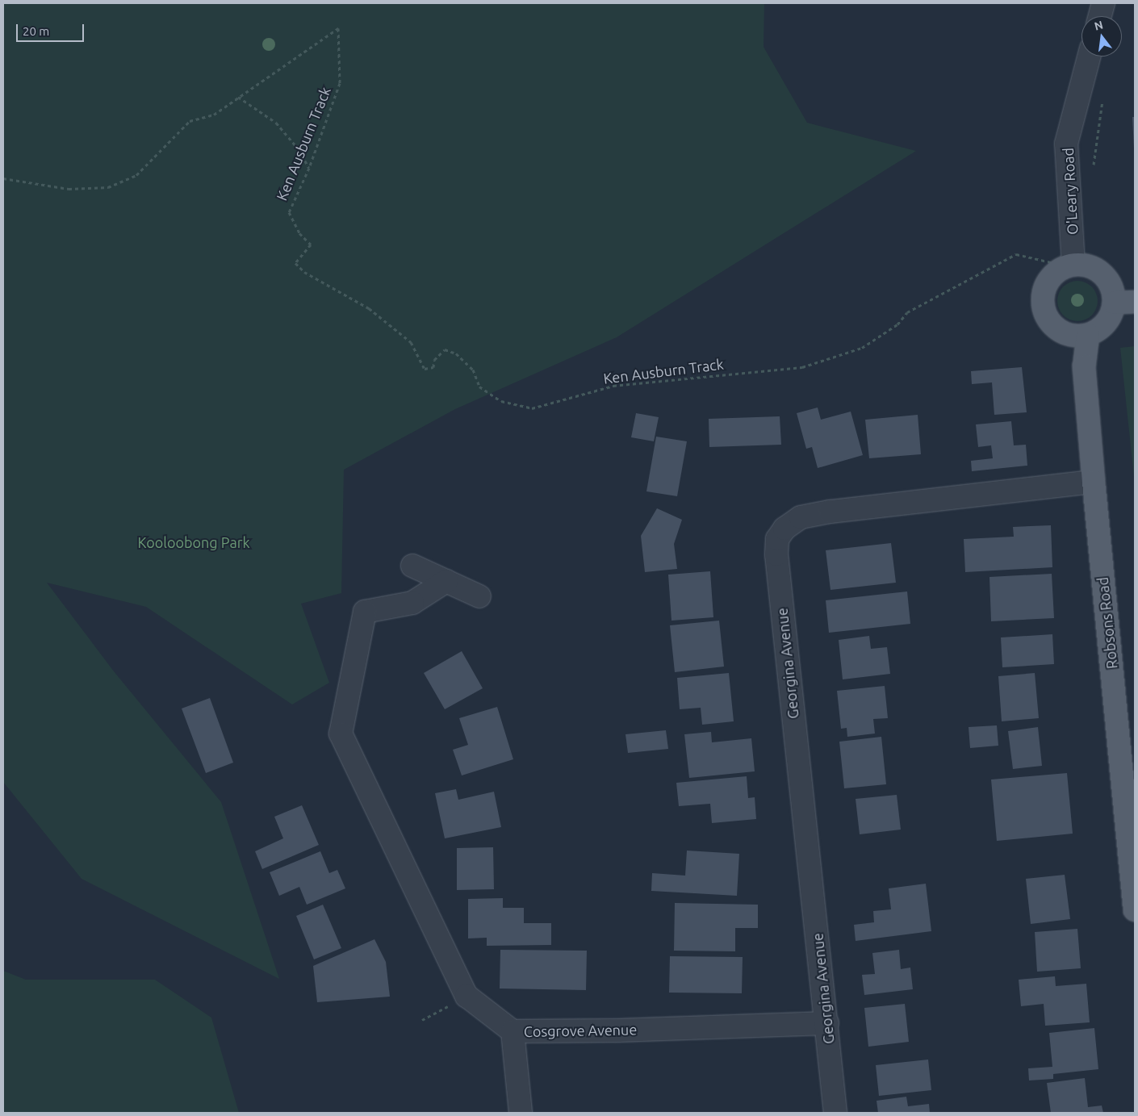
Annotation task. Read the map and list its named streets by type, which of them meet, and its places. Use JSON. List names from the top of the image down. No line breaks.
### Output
{"streets":{"main road":["Robsons Road"],"street":["O'Leary Road","Georgina Avenue","Cosgrove Avenue"],"path":["Ken Ausburn Track"]},"crossings":[["Ken Ausburn Track","O'Leary Road"],["Ken Ausburn Track","Robsons Road"],["O'Leary Road","Robsons Road"],["Robsons Road","Georgina Avenue"],["Georgina Avenue","Cosgrove Avenue"]],"parks":["Kooloobong Park"],"scale_bar":"20 m","north":"top"}
